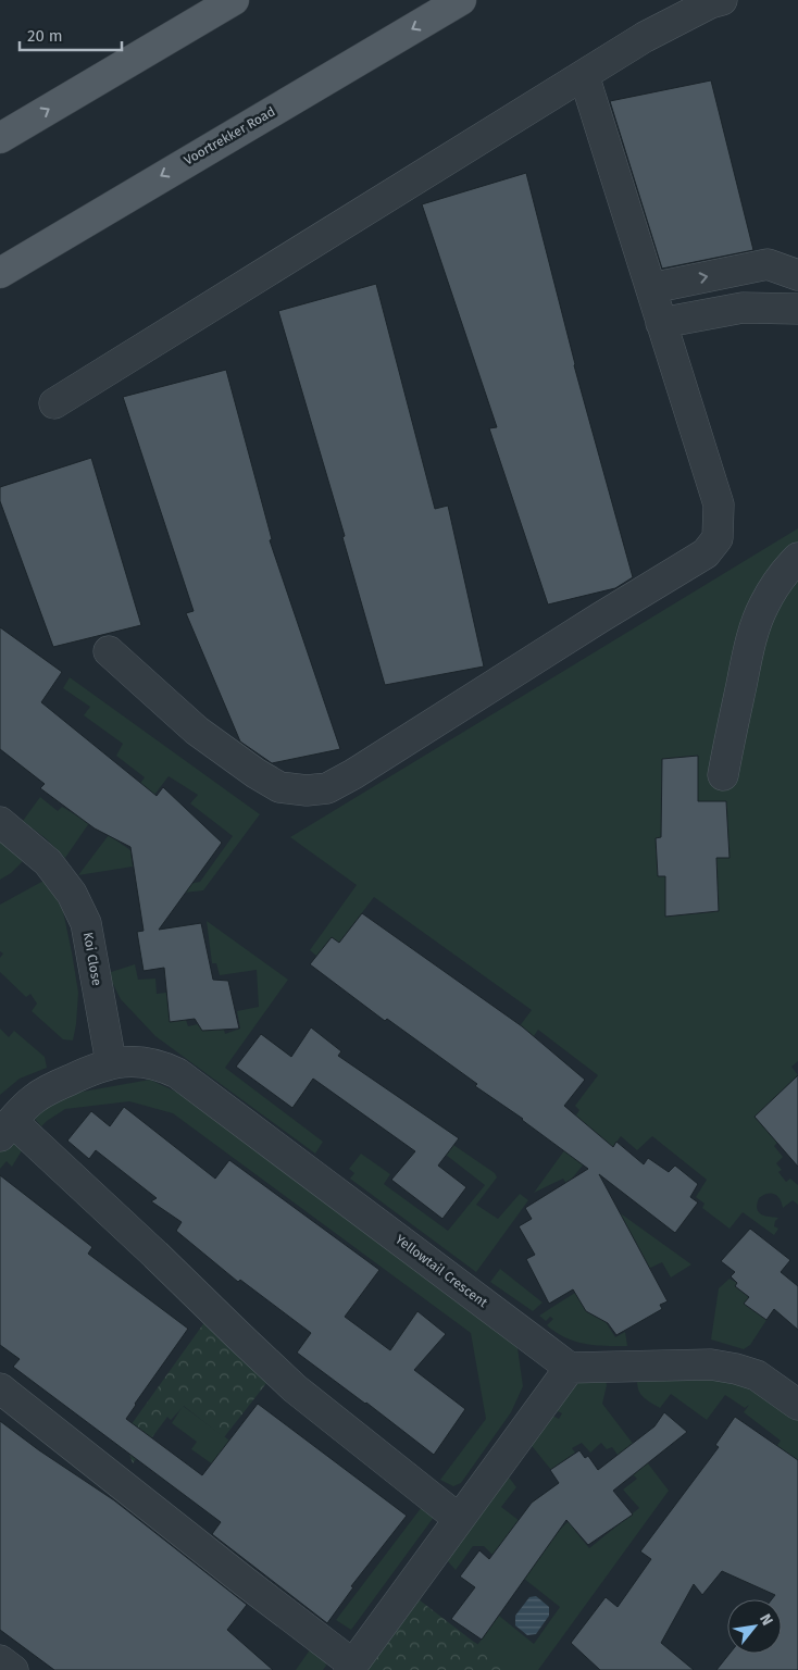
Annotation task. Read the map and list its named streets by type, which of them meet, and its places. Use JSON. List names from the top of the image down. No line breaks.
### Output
{"streets":{"main road":["Voortrekker Road"],"street":["Koi Close","Yellowtail Crescent"]},"crossings":[["Koi Close","Yellowtail Crescent"]],"scale_bar":"20 m","north":"top right"}
